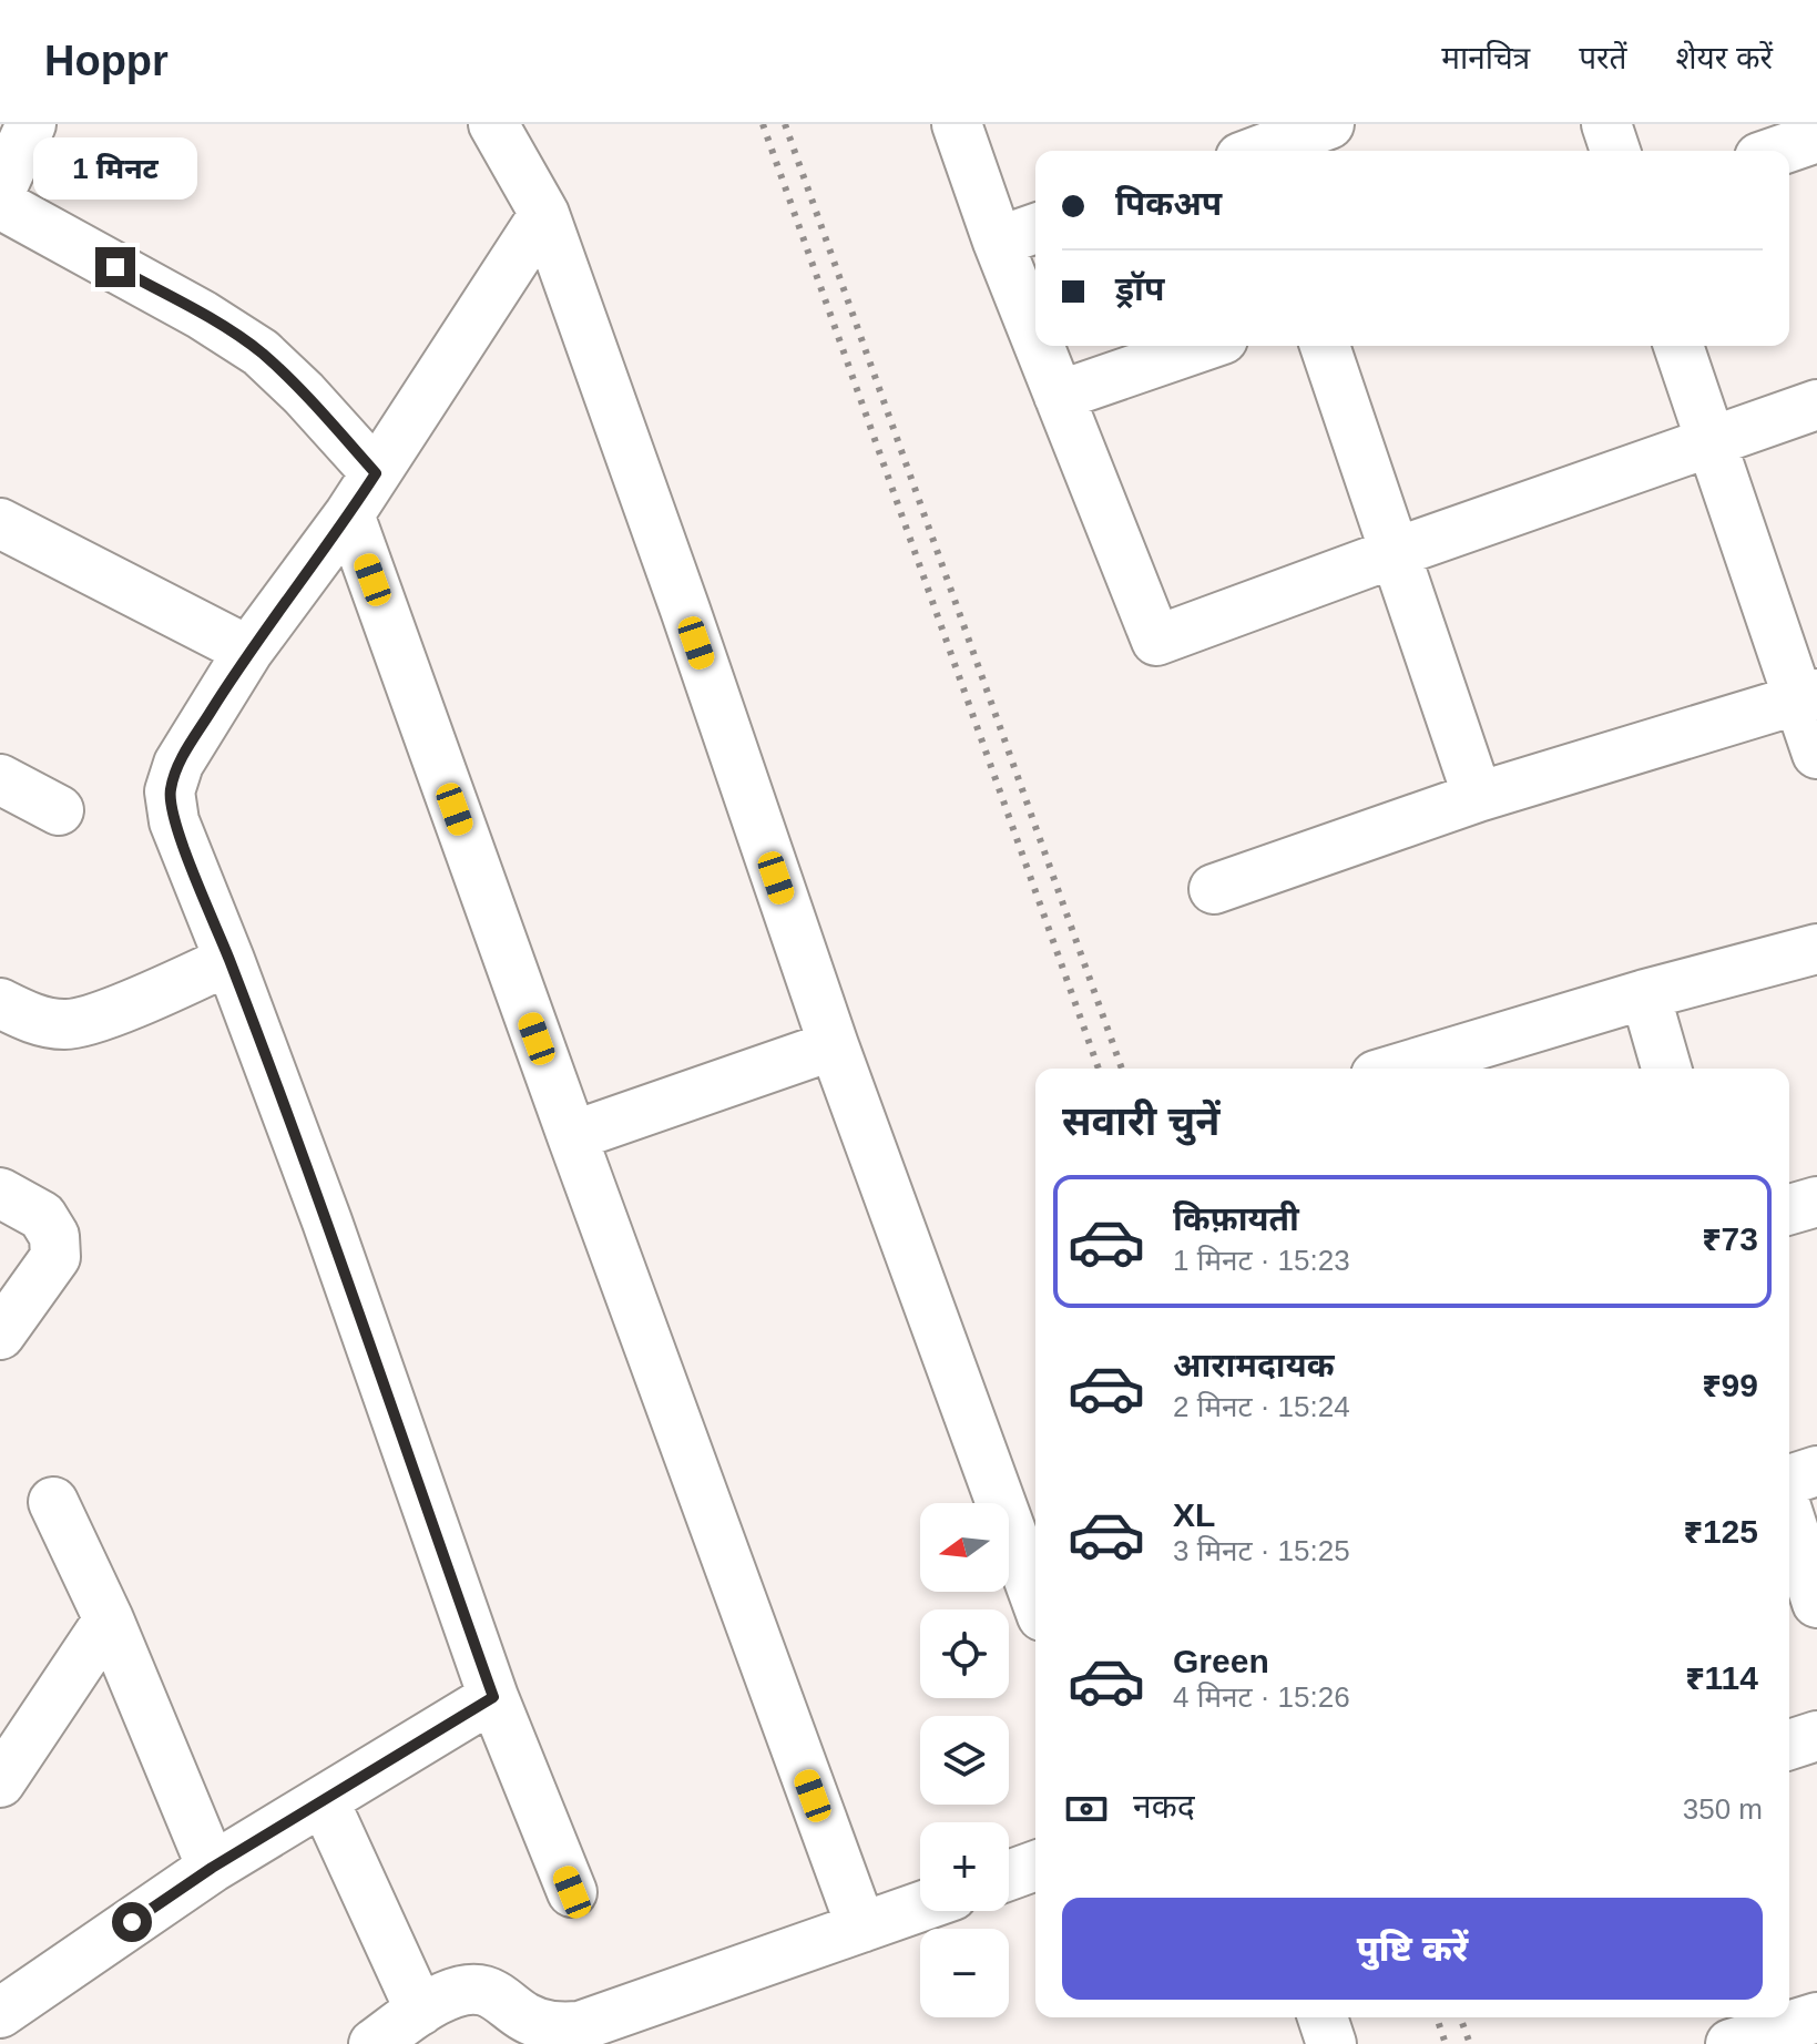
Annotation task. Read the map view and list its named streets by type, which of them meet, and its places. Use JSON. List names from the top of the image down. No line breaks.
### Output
{"north":"left","page":{"header":"Hoppr","nav":["मानचित्र","परतें","शेयर करें"],"bubble":"1 मिनट","banner":["पिकअप","ड्रॉप"],"heading":"सवारी चुनें","list":[{"name":"किफ़ायती","note":"1 मिनट · 15:23","value":"₹73"},{"name":"आरामदायक","note":"2 मिनट · 15:24","value":"₹99"},{"name":"XL","note":"3 मिनट · 15:25","value":"₹125"},{"name":"Green","note":"4 मिनट · 15:26","value":"₹114"}],"map_buttons":["+","−"],"pay":["नकद","350 m"],"buttons":"पुष्टि करें"}}
